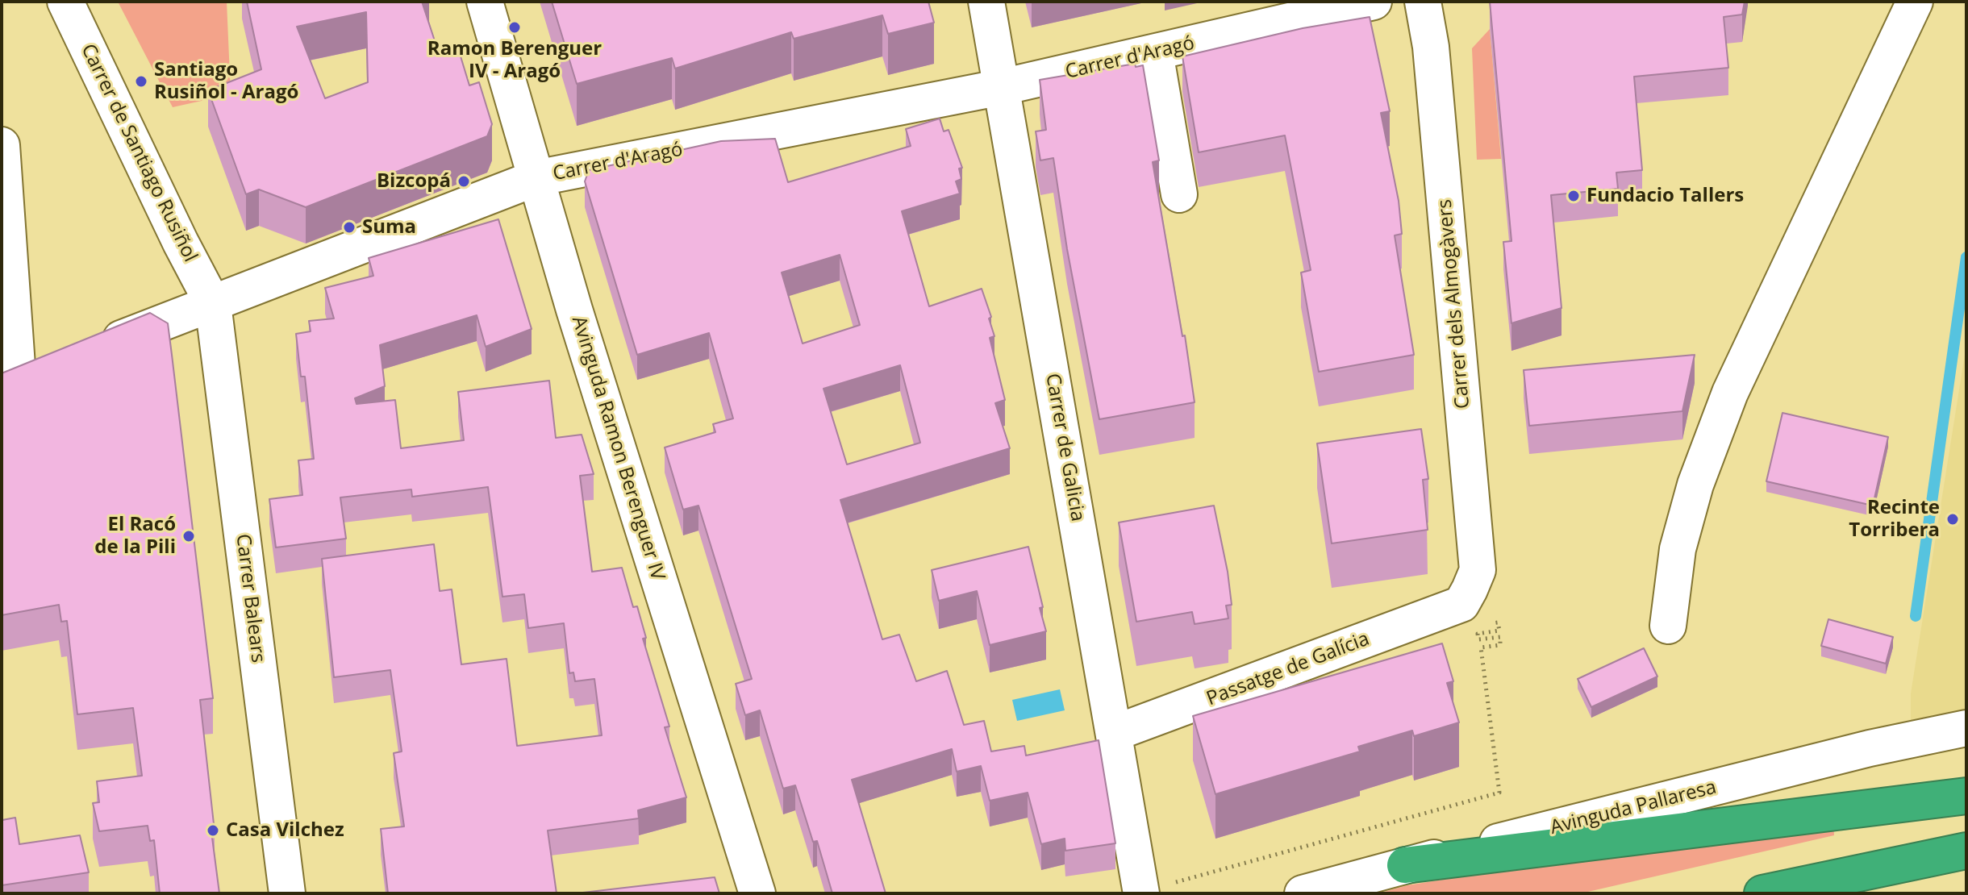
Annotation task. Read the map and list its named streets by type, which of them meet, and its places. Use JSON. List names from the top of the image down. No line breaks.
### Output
{"streets":{"street":["Carrer d'Aragó","Carrer de Santiago Rusiñol","Carrer dels Almogàvers","Carrer de Galicia","Avinguda Ramon Berenguer IV","Carrer Balears","Passatge de Galícia","Avinguda Pallaresa"]},"crossings":[["Carrer d'Aragó","Carrer de Santiago Rusiñol"],["Carrer d'Aragó","Carrer de Galicia"],["Carrer d'Aragó","Avinguda Ramon Berenguer IV"],["Carrer d'Aragó","Carrer Balears"],["Carrer de Santiago Rusiñol","Carrer Balears"],["Carrer dels Almogàvers","Passatge de Galícia"],["Carrer de Galicia","Passatge de Galícia"]],"places":["Ramon Berenguer IV - Aragó","Santiago Rusiñol - Aragó","Bizcopá","Fundacio Tallers","Suma","Recinte Torribera","El Racó de la Pili","Casa Vilchez"]}
